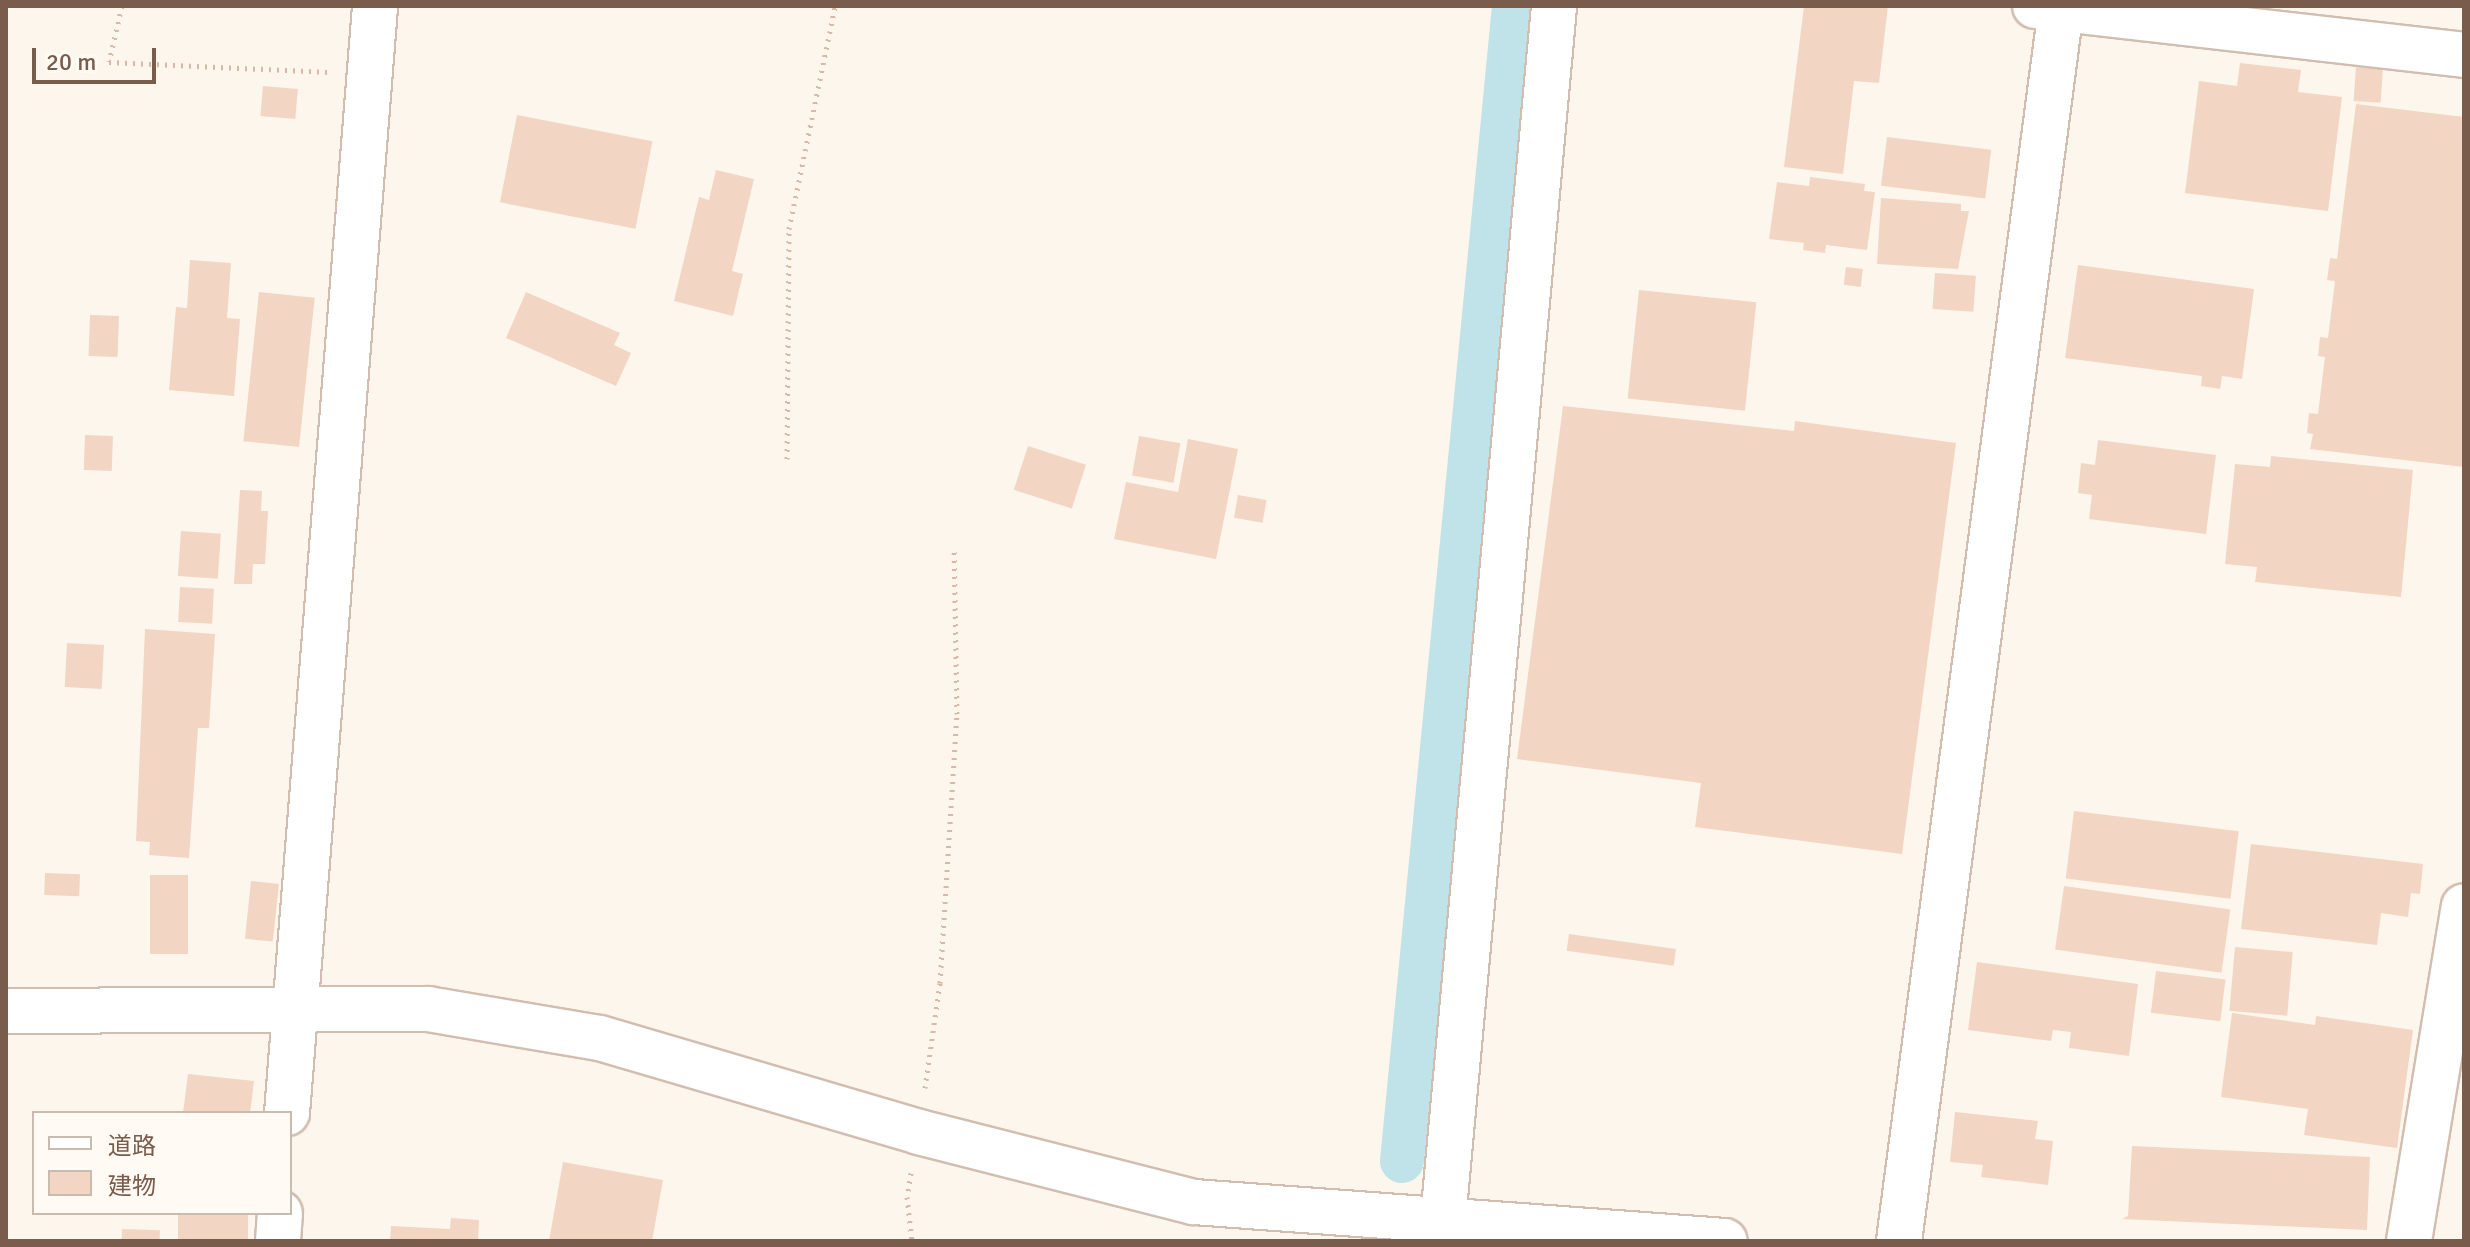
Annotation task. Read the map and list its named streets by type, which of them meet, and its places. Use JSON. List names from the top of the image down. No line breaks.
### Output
{"legend":["道路","建物"],"scale_bar":"20 m"}
